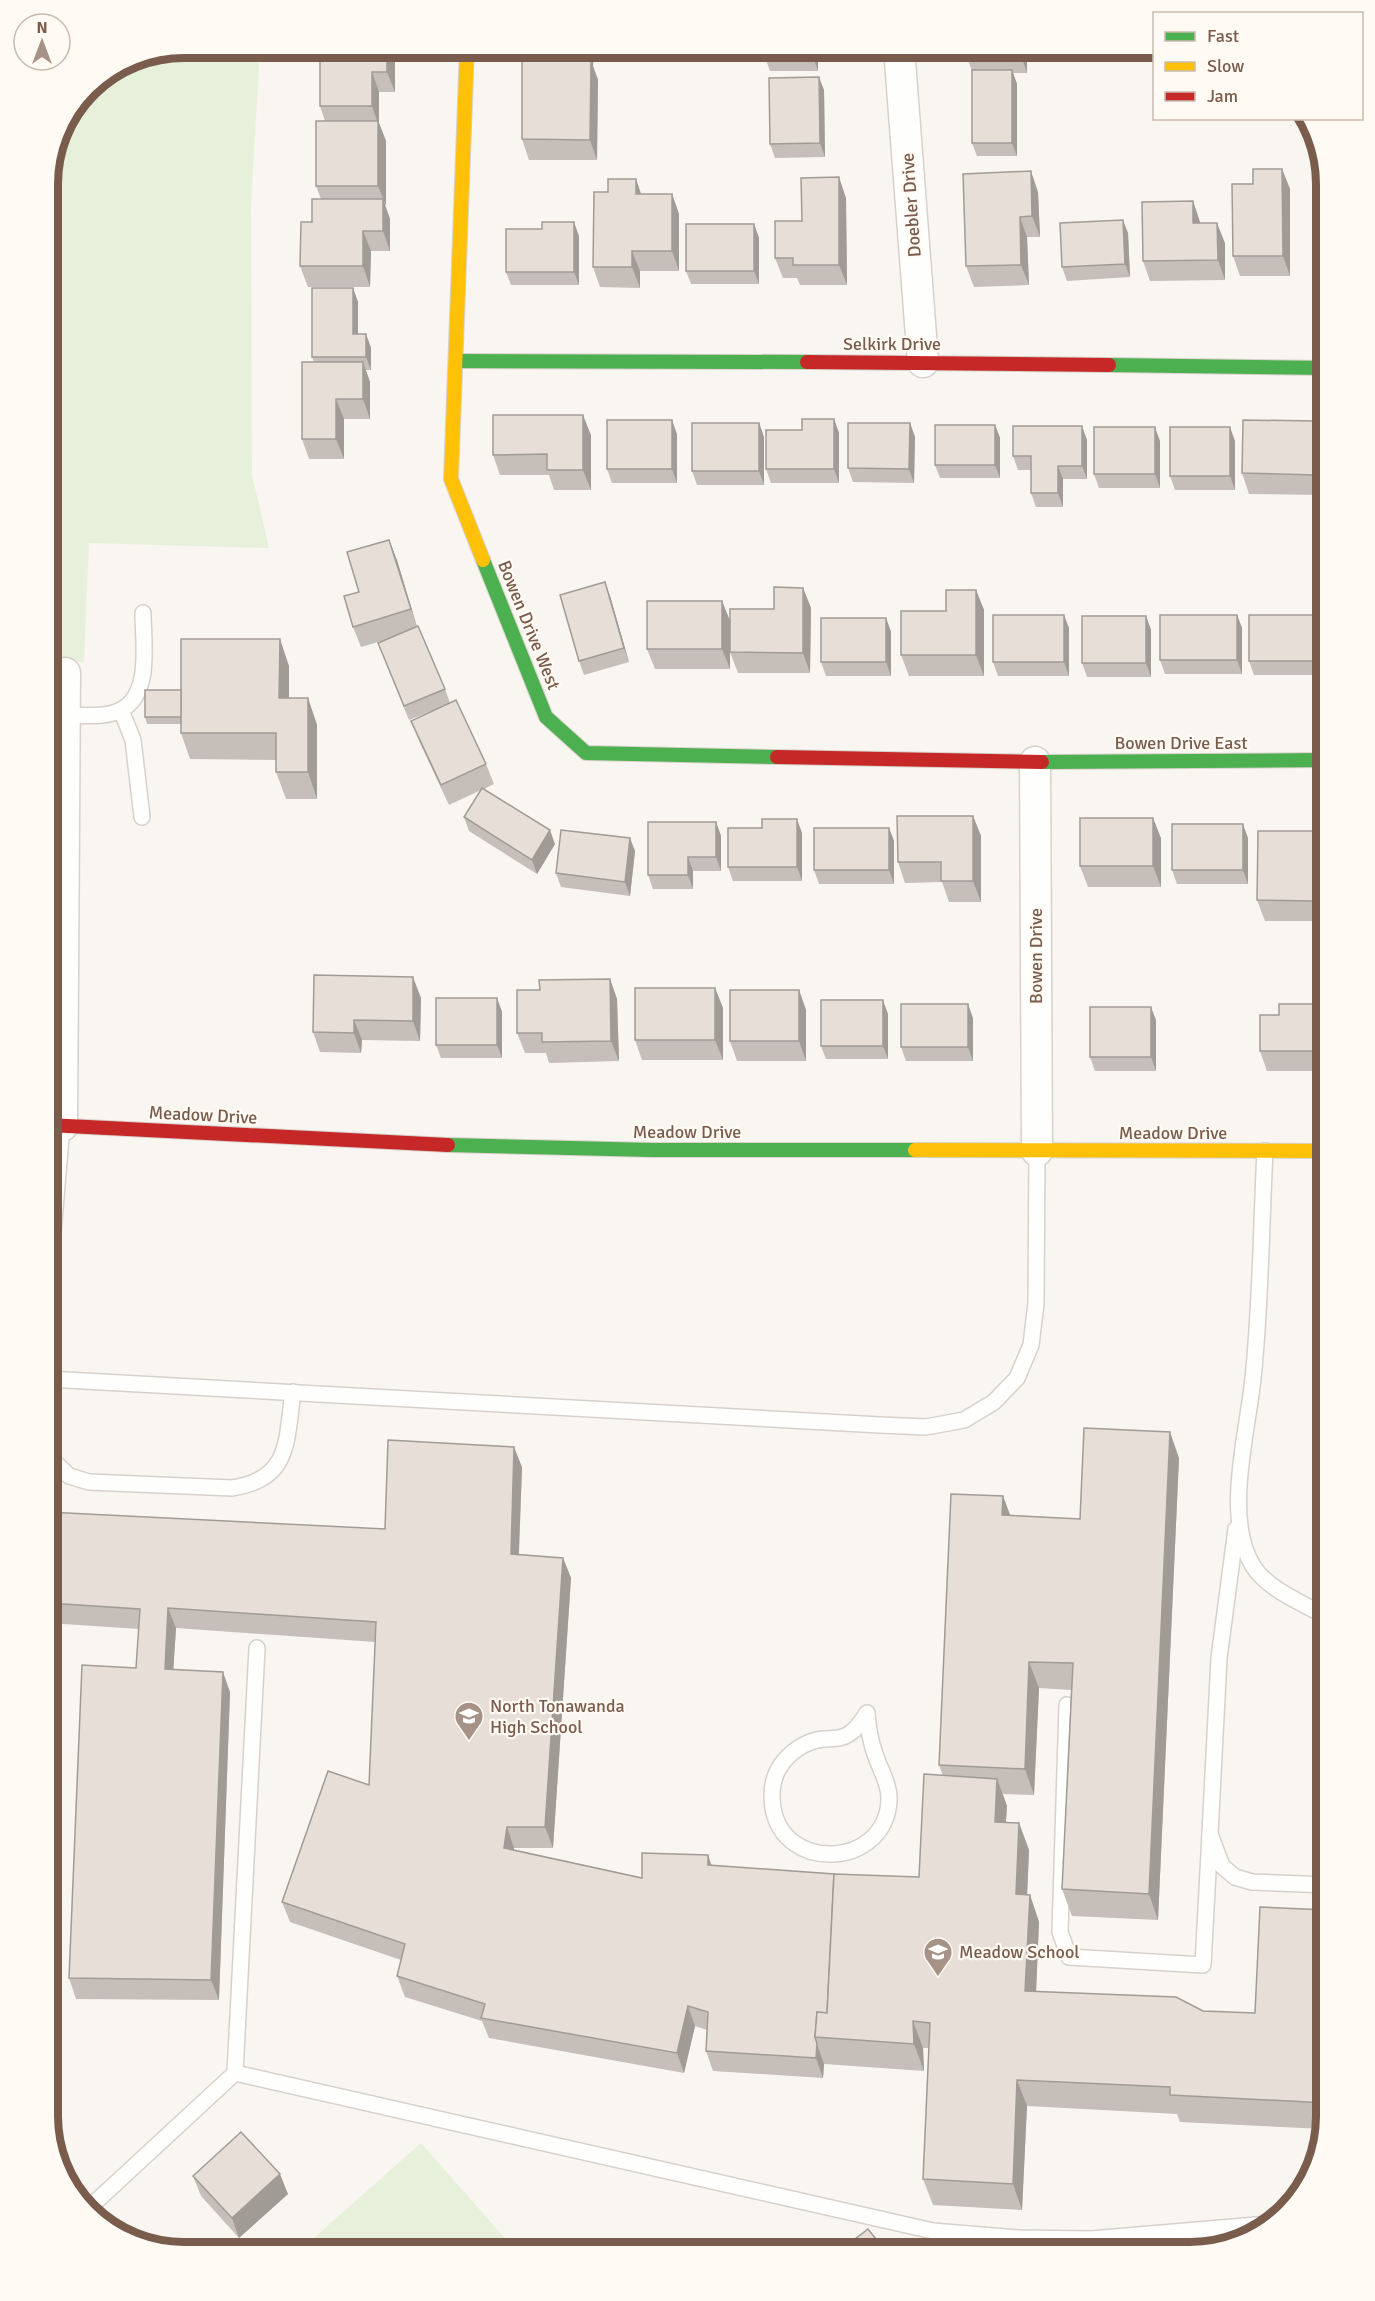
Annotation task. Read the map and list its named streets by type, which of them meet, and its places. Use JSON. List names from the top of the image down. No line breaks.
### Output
{"streets":{"street":["Doebler Drive","Selkirk Drive","Bowen Drive West","Bowen Drive East","Bowen Drive","Meadow Drive"]},"crossings":[["Doebler Drive","Selkirk Drive"],["Selkirk Drive","Bowen Drive West"],["Bowen Drive West","Bowen Drive East"],["Bowen Drive West","Bowen Drive"],["Bowen Drive East","Bowen Drive"],["Bowen Drive","Meadow Drive"]],"places":{"school or university":["North Tonawanda High School","Meadow School"]},"legend":["Fast","Slow","Jam"],"north":"top"}
